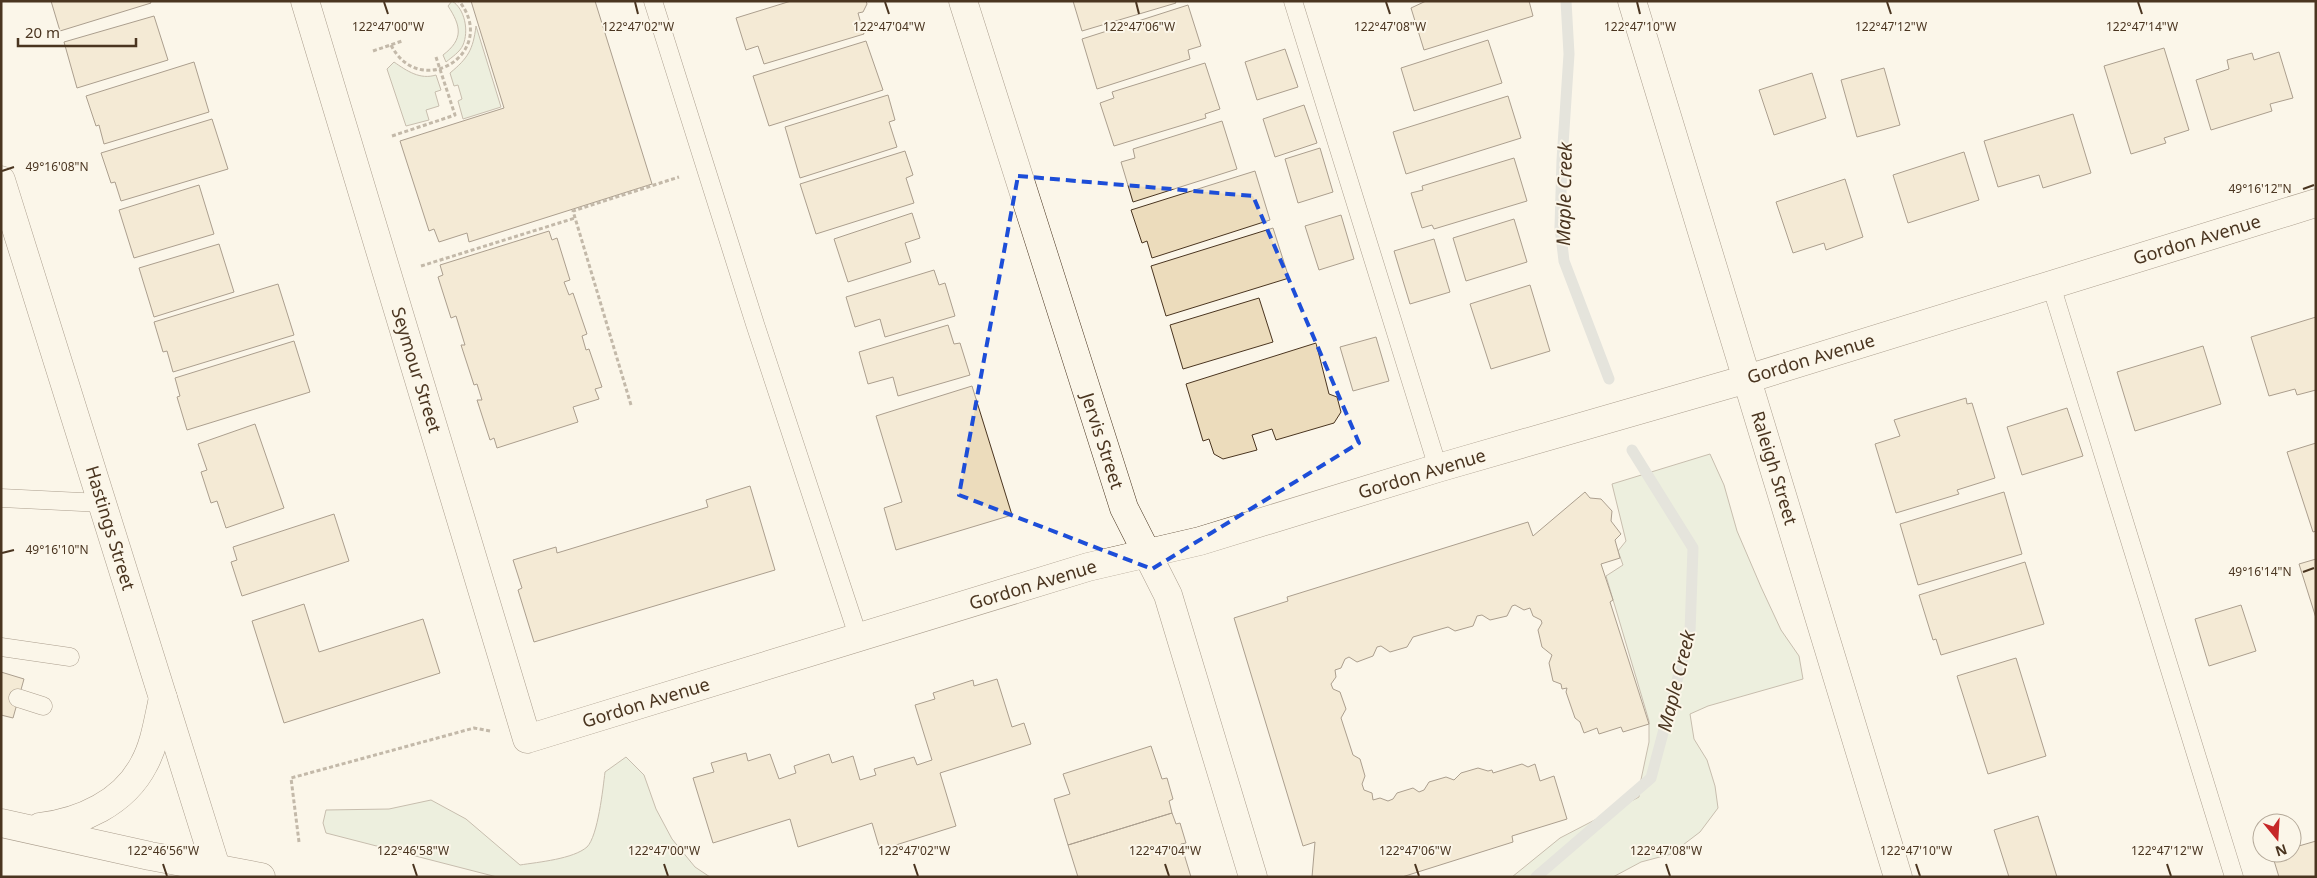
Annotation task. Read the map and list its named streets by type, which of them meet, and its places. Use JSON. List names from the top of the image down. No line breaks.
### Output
{"streets":{"street":["Gordon Avenue","Seymour Street","Jervis Street","Raleigh Street","Hastings Street"]},"crossings":[["Gordon Avenue","Seymour Street"],["Gordon Avenue","Jervis Street"],["Gordon Avenue","Raleigh Street"]],"water":["Maple Creek"],"scale_bar":"20 m","north":"bottom","coordinates":["122°47'00\"W","122°47'02\"W","122°47'04\"W","122°47'06\"W","122°47'08\"W","122°47'10\"W","122°47'12\"W","122°47'14\"W","49°16'08\"N","49°16'12\"N","49°16'10\"N","49°16'14\"N","122°46'56\"W","122°46'58\"W"]}
